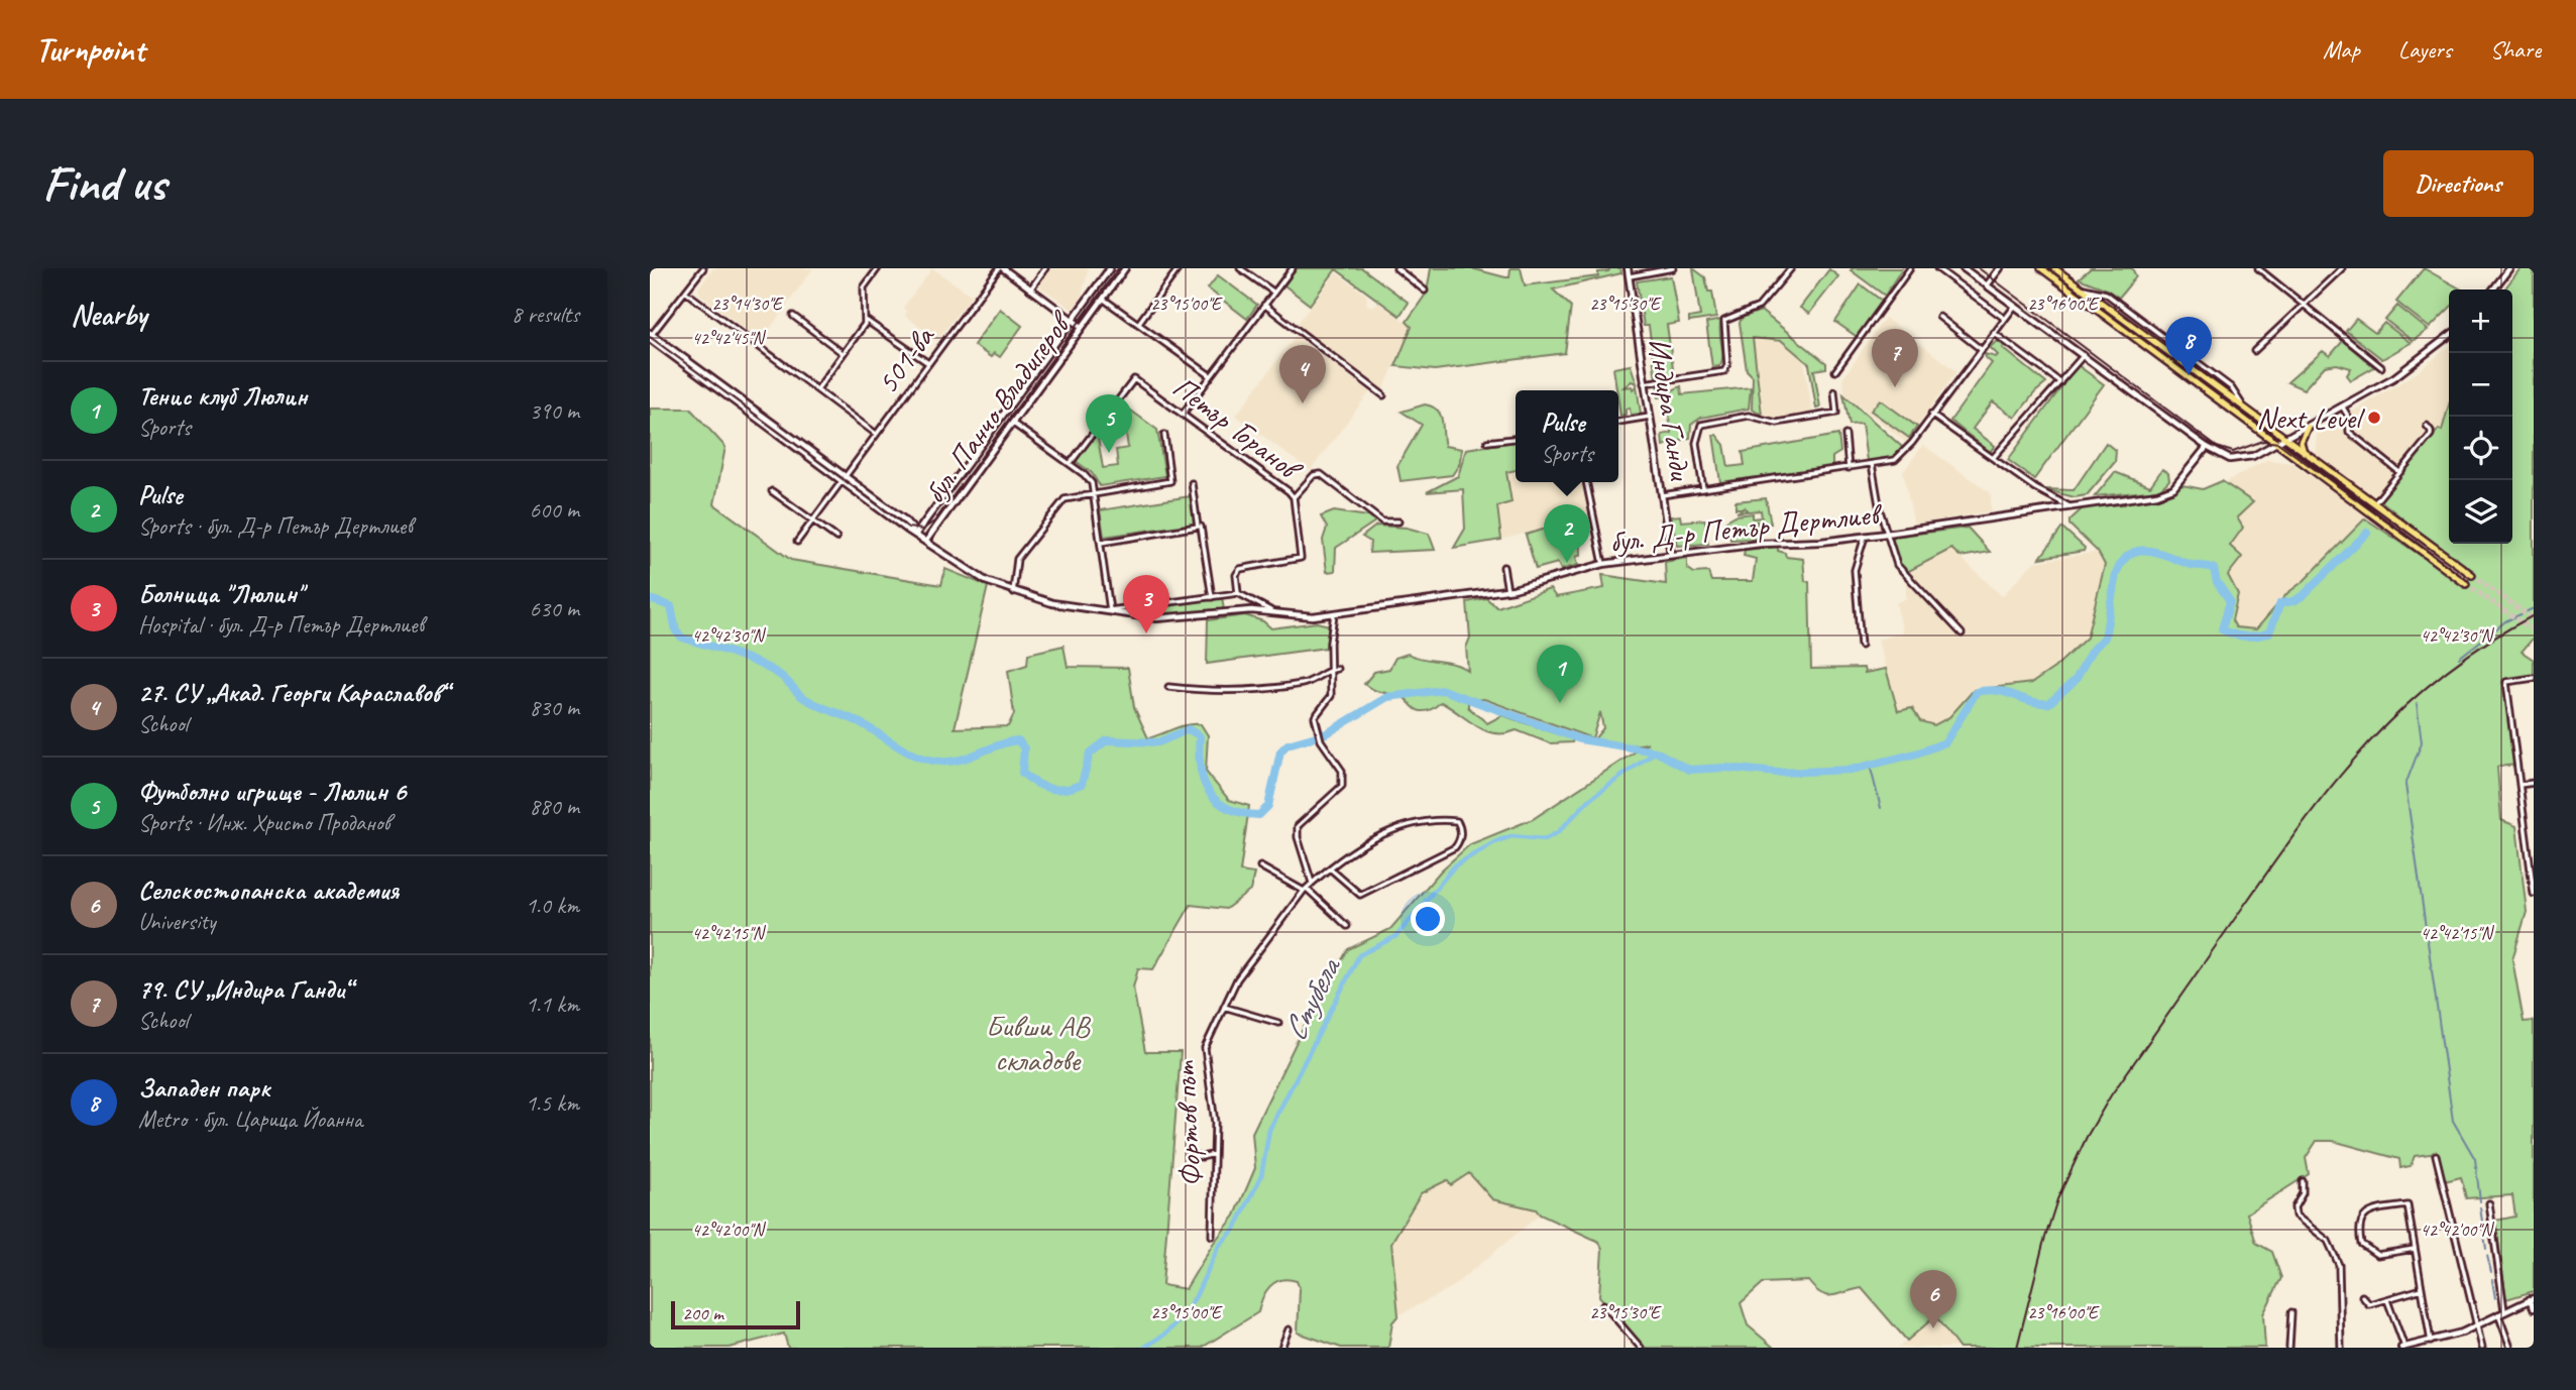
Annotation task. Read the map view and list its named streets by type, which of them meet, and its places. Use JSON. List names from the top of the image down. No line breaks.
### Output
{"streets":{"main road":["Индира Ганди","бул. Панчо Владигеров","бул. Д-р Петър Дертлиев"],"street":["501-ва","Петър Горанов","Фортов път"]},"crossings":[["501-ва","бул. Д-р Петър Дертлиев"],["Индира Ганди","бул. Д-р Петър Дертлиев"],["бул. Панчо Владигеров","бул. Д-р Петър Дертлиев"]],"water":["Стубела"],"parks":["Бивши АВ складове"],"places":["Next Level"],"scale_bar":"200 m","page":{"header":"Turnpoint","nav":["Map","Layers","Share"],"buttons":"Directions","title":"Find us","heading":["Nearby","8 results"],"map_buttons":["+","−"],"pins":["8","7","4","5","2","3","1","6"],"list":[{"mark":"1","name":"Тенис клуб Люлин","note":"Sports","value":"390 m"},{"mark":"2","name":"Pulse","note":"Sports · бул. Д-р Петър Дертлиев","value":"600 m"},{"mark":"3","name":"Болница \"Люлин\"","note":"Hospital · бул. Д-р Петър Дертлиев","value":"630 m"},{"mark":"4","name":"27. СУ „Акад. Георги Караславов“","note":"School","value":"830 m"},{"mark":"5","name":"Футболно игрище - Люлин 6","note":"Sports · Инж. Христо Проданов","value":"880 m"},{"mark":"6","name":"Селскостопанска академия","note":"University","value":"1.0 km"},{"mark":"7","name":"79. СУ „Индира Ганди“","note":"School","value":"1.1 km"},{"mark":"8","name":"Западен парк","note":"Metro · бул. Царица Йоанна","value":"1.5 km"}],"popup":["Pulse","Sports"],"scale":"200 m"},"coordinates":["23°14'30\"E","23°15'00\"E","23°15'30\"E","23°16'00\"E","42°42'45\"N","42°42'30\"N","42°42'15\"N","42°42'00\"N"]}
